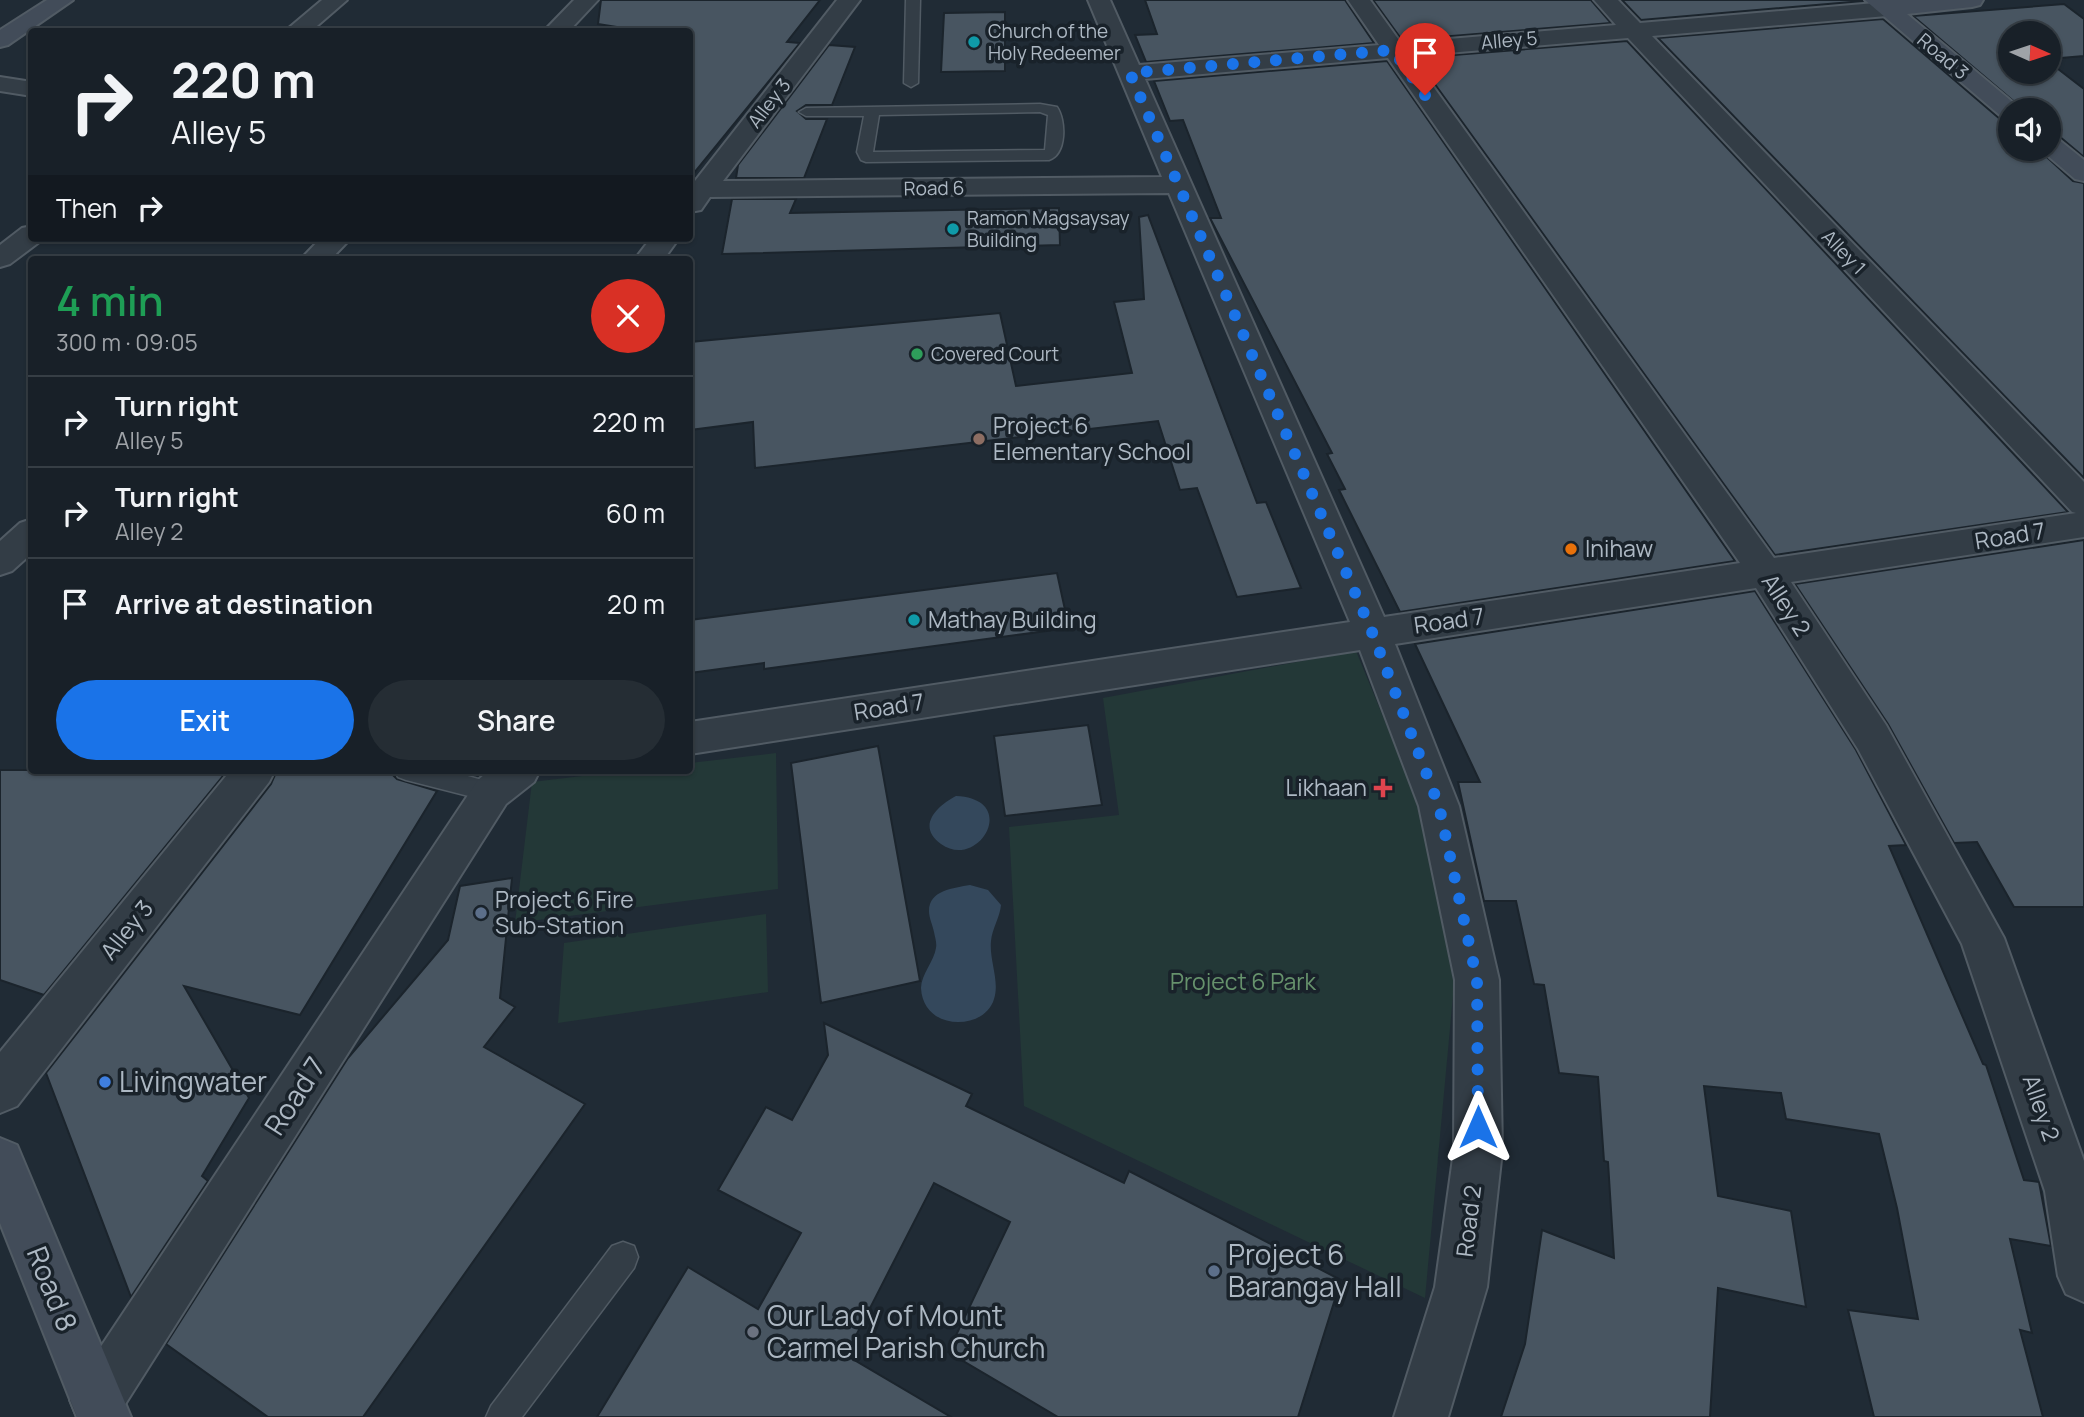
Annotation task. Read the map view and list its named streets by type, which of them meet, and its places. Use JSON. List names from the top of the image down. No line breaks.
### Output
{"streets":{"street":["Alley 5","Road 3","Alley 3","Road 6","Alley 1","Road 7","Alley 2","Road 2","Road 8"]},"crossings":[["Alley 5","Road 3"],["Alley 5","Alley 1"],["Alley 5","Alley 2"],["Alley 5","Road 2"],["Alley 3","Road 6"],["Road 6","Road 2"],["Road 7","Alley 2"],["Road 7","Road 2"],["Road 7","Road 8"]],"parks":["Project 6 Park"],"places":{"other":["Church of the Holy Redeemer","Ramon Magsaysay Building","Covered Court","Project 6 Elementary School","Inihaw","Mathay Building","Project 6 Fire Sub-Station","Livingwater","Project 6 Barangay Hall","Our Lady of Mount Carmel Parish Church"],"health":["Likhaan"]},"north":"right","page":{"turn":["220 m","Alley 5"],"then":"Then","heading":["4 min","300 m · 09:05"],"list":[{"name":"Turn right","note":"Alley 5","value":"220 m"},{"name":"Turn right","note":"Alley 2","value":"60 m"},{"name":"Arrive at destination","value":"20 m"}],"buttons":["Exit","Share"]}}
